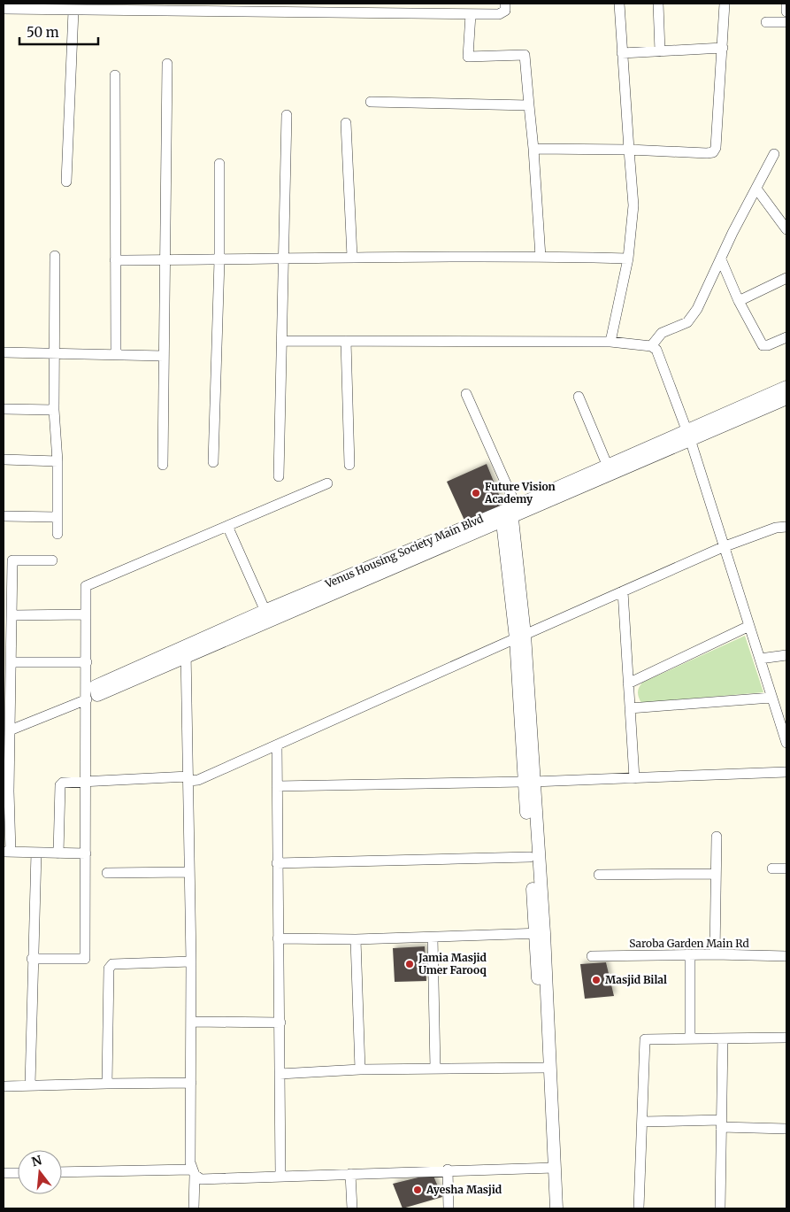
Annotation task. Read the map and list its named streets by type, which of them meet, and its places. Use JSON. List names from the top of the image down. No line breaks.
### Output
{"streets":{"street":["Venus Housing Society Main Blvd","Saroba Garden Main Rd"]},"places":["Future Vision Academy","Jamia Masjid Umer Farooq","Masjid Bilal","Ayesha Masjid"],"scale_bar":"50 m","north":"top"}
